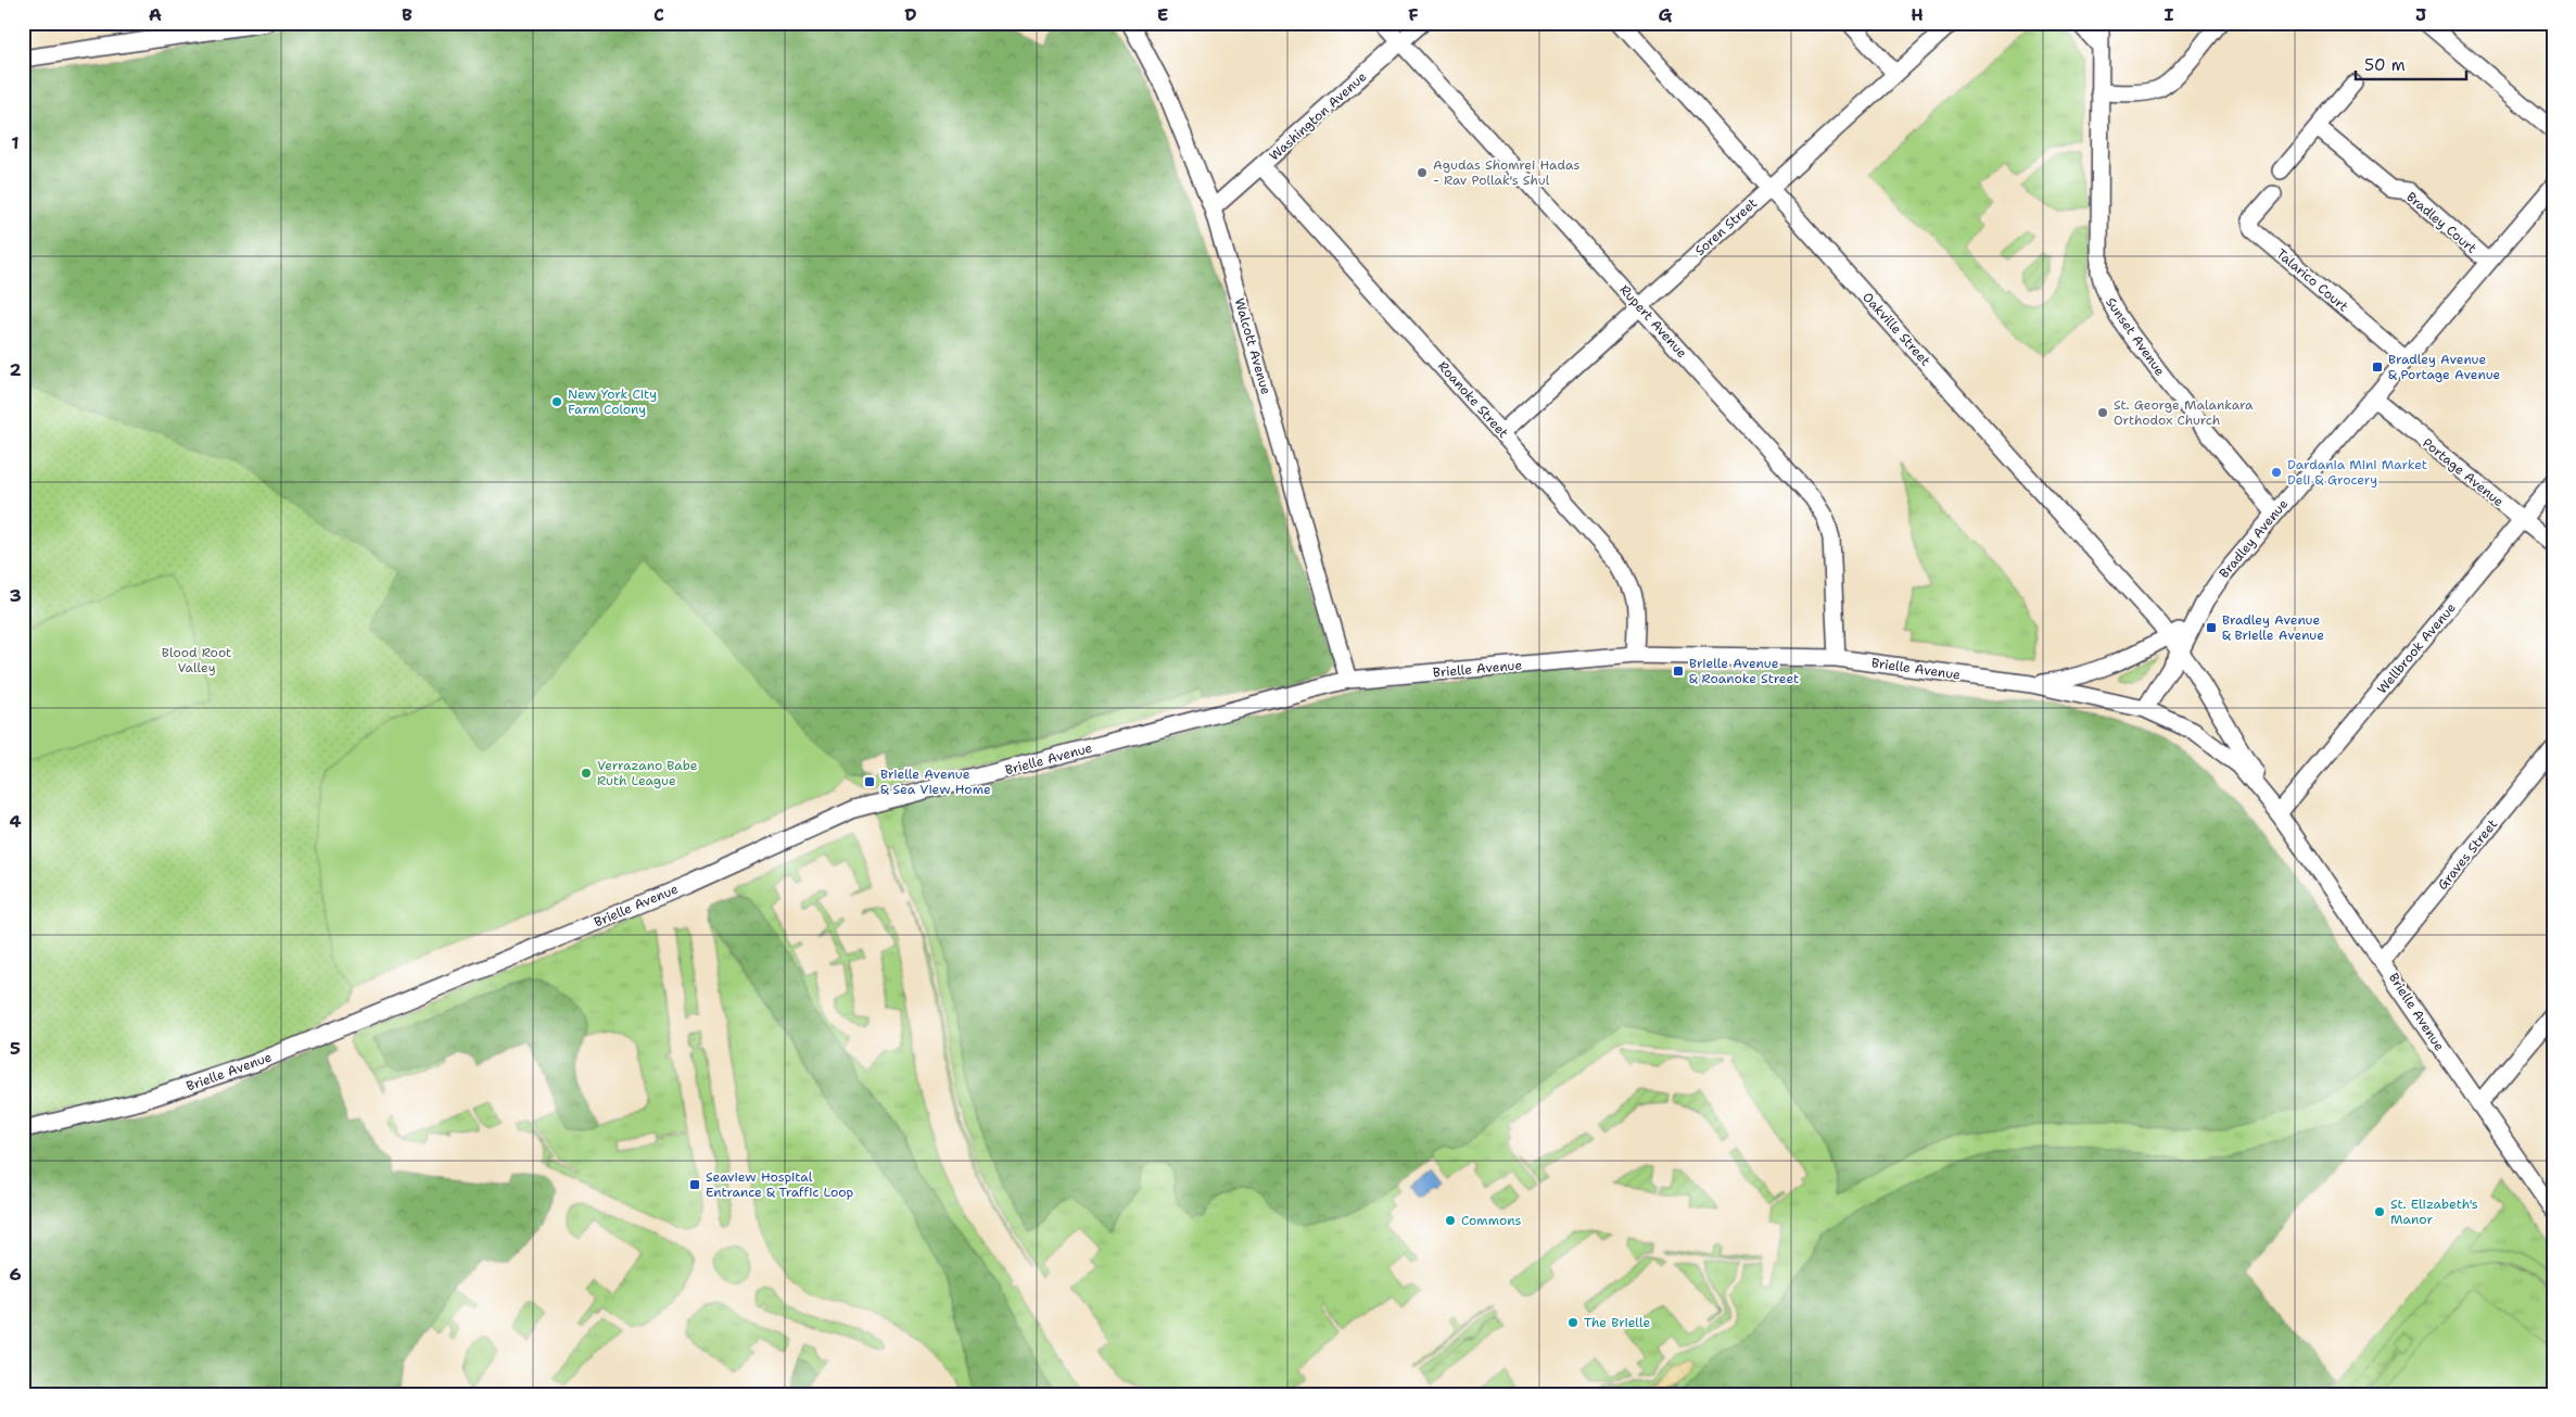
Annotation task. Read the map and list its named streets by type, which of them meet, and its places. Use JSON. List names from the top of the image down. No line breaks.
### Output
{"streets":{"street":["Washington Avenue","Bradley Court","Soren Street","Talarico Court","Rupert Avenue","Oakville Street","Sunset Avenue","Walcott Avenue","Roanoke Street","Portage Avenue","Bradley Avenue","Wellbrook Avenue","Brielle Avenue","Graves Street"]},"crossings":[["Washington Avenue","Rupert Avenue"],["Washington Avenue","Walcott Avenue"],["Washington Avenue","Roanoke Street"],["Bradley Court","Bradley Avenue"],["Soren Street","Rupert Avenue"],["Soren Street","Oakville Street"],["Soren Street","Roanoke Street"],["Talarico Court","Bradley Avenue"],["Rupert Avenue","Brielle Avenue"],["Oakville Street","Brielle Avenue"],["Sunset Avenue","Bradley Avenue"],["Walcott Avenue","Brielle Avenue"],["Roanoke Street","Brielle Avenue"],["Portage Avenue","Bradley Avenue"],["Portage Avenue","Wellbrook Avenue"],["Bradley Avenue","Brielle Avenue"],["Wellbrook Avenue","Brielle Avenue"],["Brielle Avenue","Graves Street"]],"parks":["Blood Root Valley"],"places":{"other":["Agudas Shomrei Hadas - Rav Pollak's Shul","New York City Farm Colony","St. George Malankara Orthodox Church","Dardania Mini Market Deli & Grocery","Verrazano Babe Ruth League","St. Elizabeth's Manor","Commons","The Brielle"],"transit":["Bradley Avenue & Portage Avenue","Bradley Avenue & Brielle Avenue","Brielle Avenue & Roanoke Street","Brielle Avenue & Sea View Home","Seaview Hospital Entrance & Traffic Loop"]},"scale_bar":"50 m","grid":{"columns":["A","B","C","D","E","F","G","H","I","J"],"rows":["1","2","3","4","5","6"]}}
